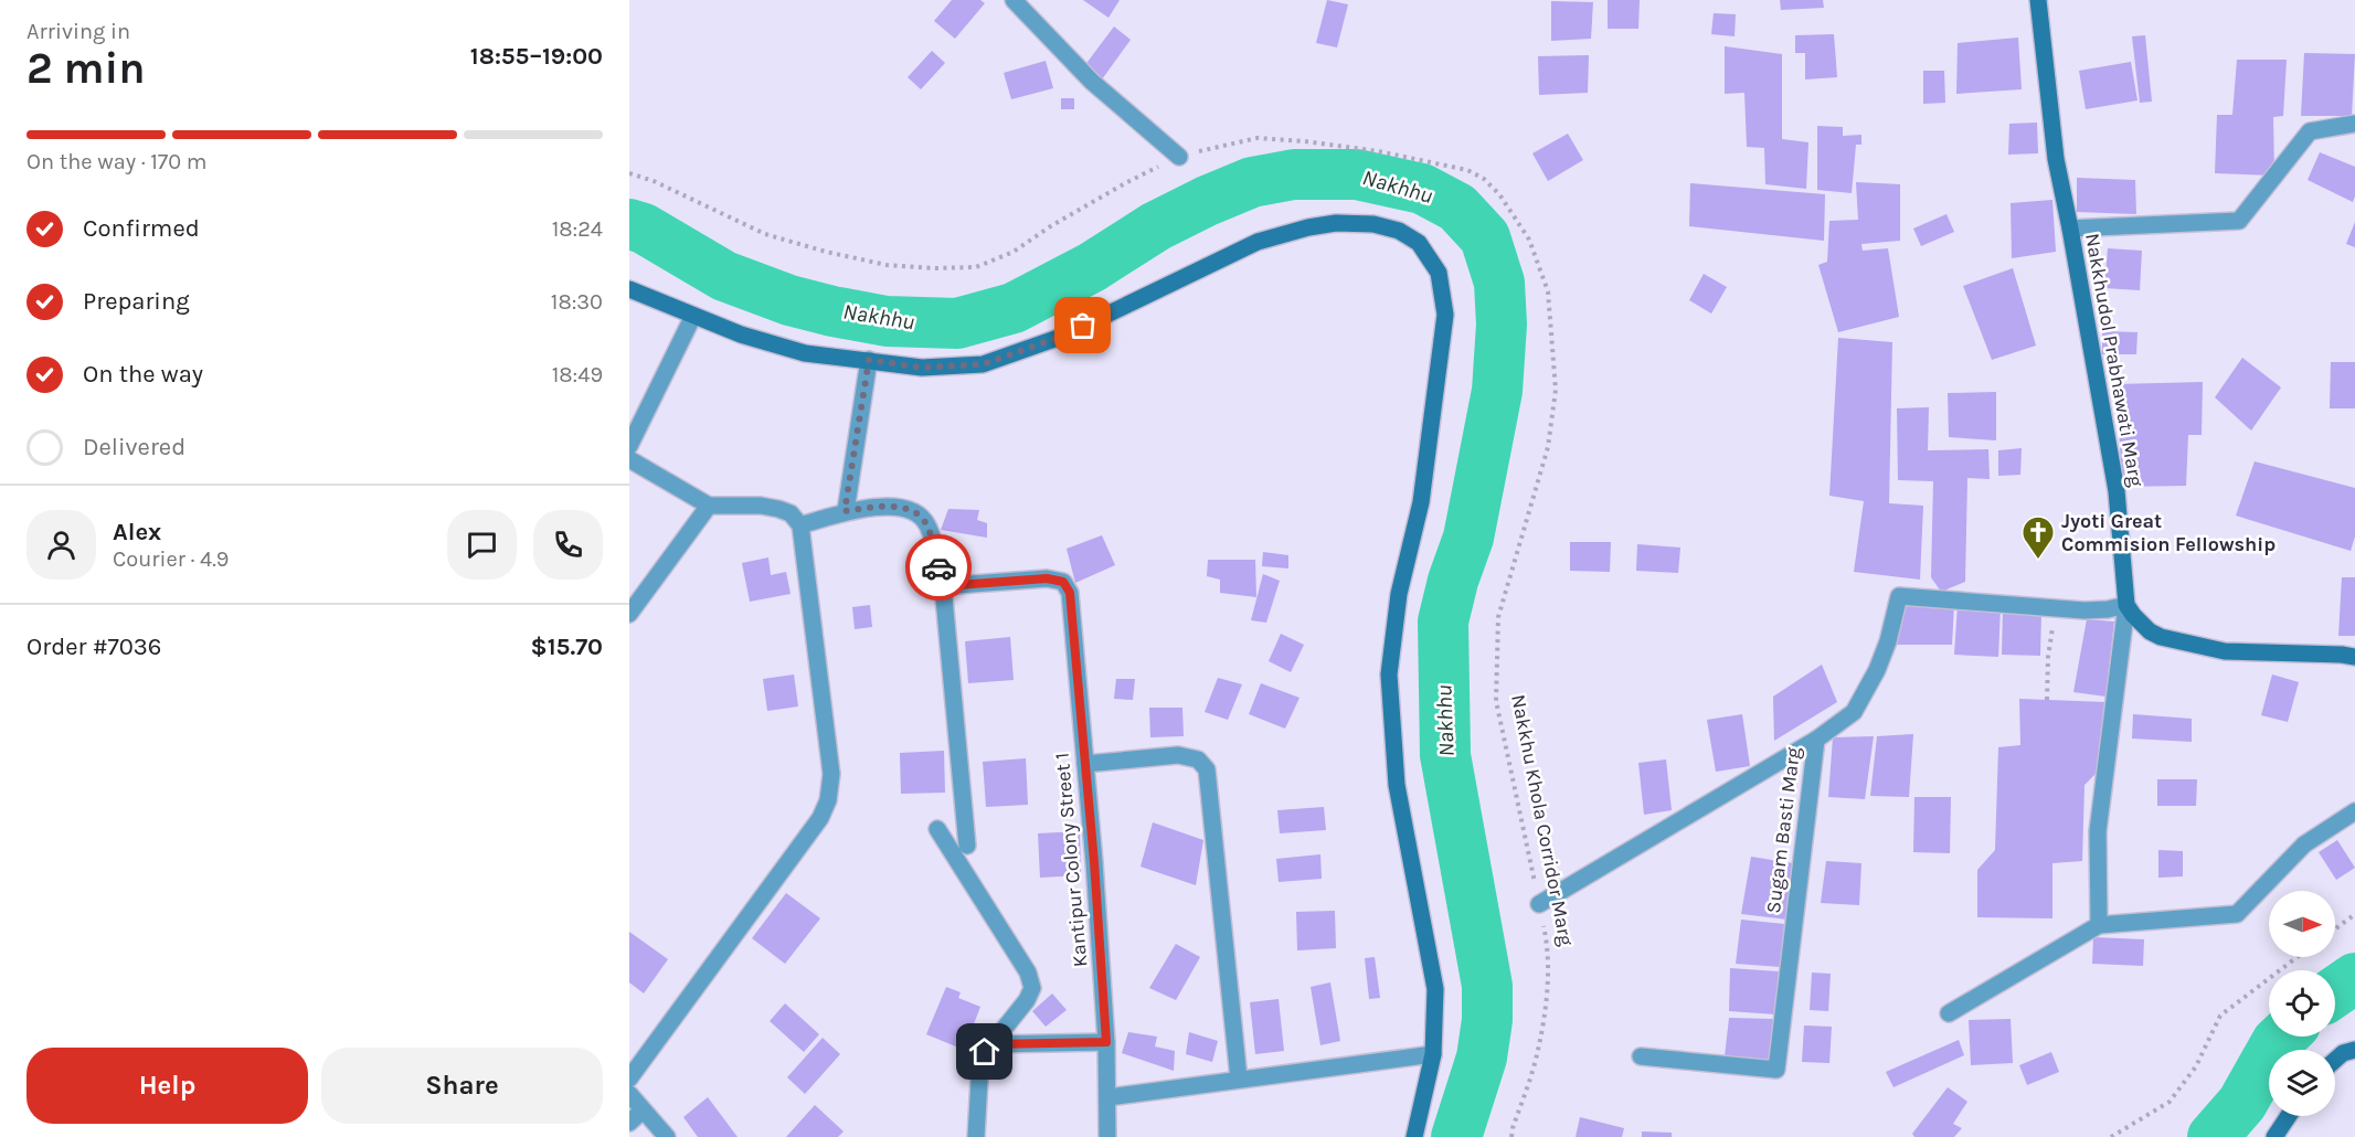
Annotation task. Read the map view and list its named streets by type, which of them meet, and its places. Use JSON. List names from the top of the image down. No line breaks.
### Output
{"streets":{"street":["Nakkhudol Prabhawati Marg","Sugam Basti Marg","Kantipur Colony Street 1"],"path":["Nakkhu Khola Corridor Marg"]},"crossings":[["Nakkhudol Prabhawati Marg","Sugam Basti Marg"]],"water":["Nakhhu"],"places":{"church":["Jyoti Great Commision Fellowship"]},"north":"right","page":{"heading":["2 min","Arriving in","18:55–19:00"],"panel":["Alex","Courier · 4.9","Order #7036","$15.70"],"bar":"On the way · 170 m","list":[["Confirmed","18:24"],["Preparing","18:30"],["On the way","18:49"],"Delivered"],"buttons":["Help","Share"]}}
